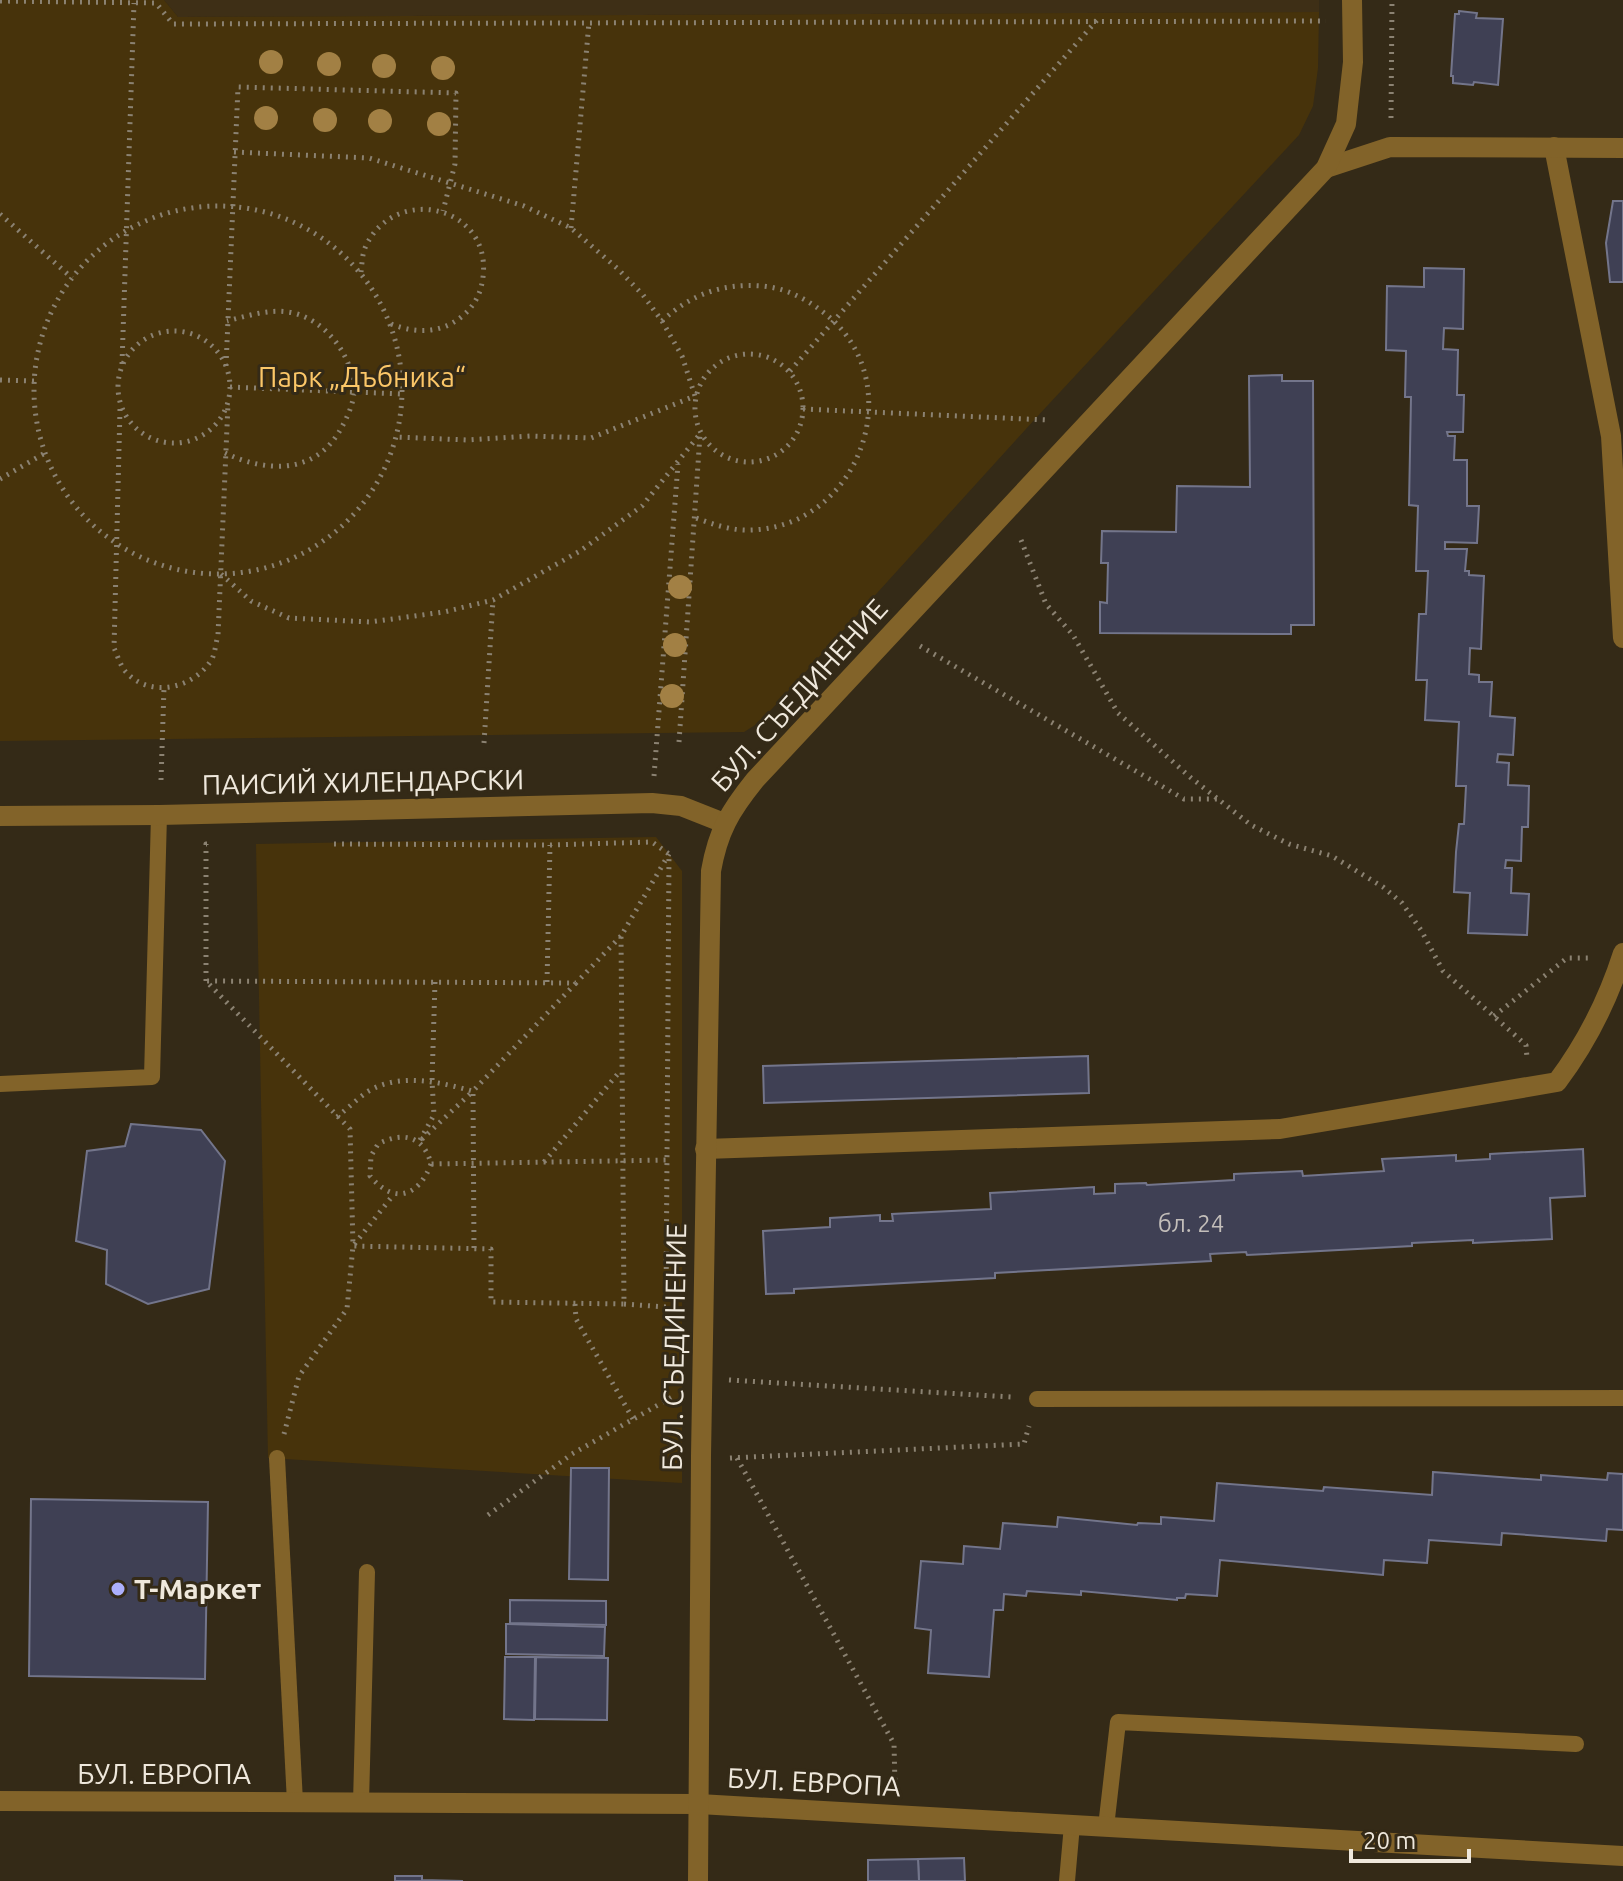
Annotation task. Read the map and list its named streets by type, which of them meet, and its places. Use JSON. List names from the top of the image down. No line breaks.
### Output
{"streets":{"street":["БУЛ. СЪЕДИНЕНИЕ","ПАИСИЙ ХИЛЕНДАРСКИ","БУЛ. ЕВРОПА"]},"crossings":[["БУЛ. СЪЕДИНЕНИЕ","ПАИСИЙ ХИЛЕНДАРСКИ"],["БУЛ. СЪЕДИНЕНИЕ","БУЛ. ЕВРОПА"]],"parks":["Парк „Дъбника“"],"places":["Т-Маркет"],"house_numbers":["бл. 24"],"scale_bar":"20 m"}
